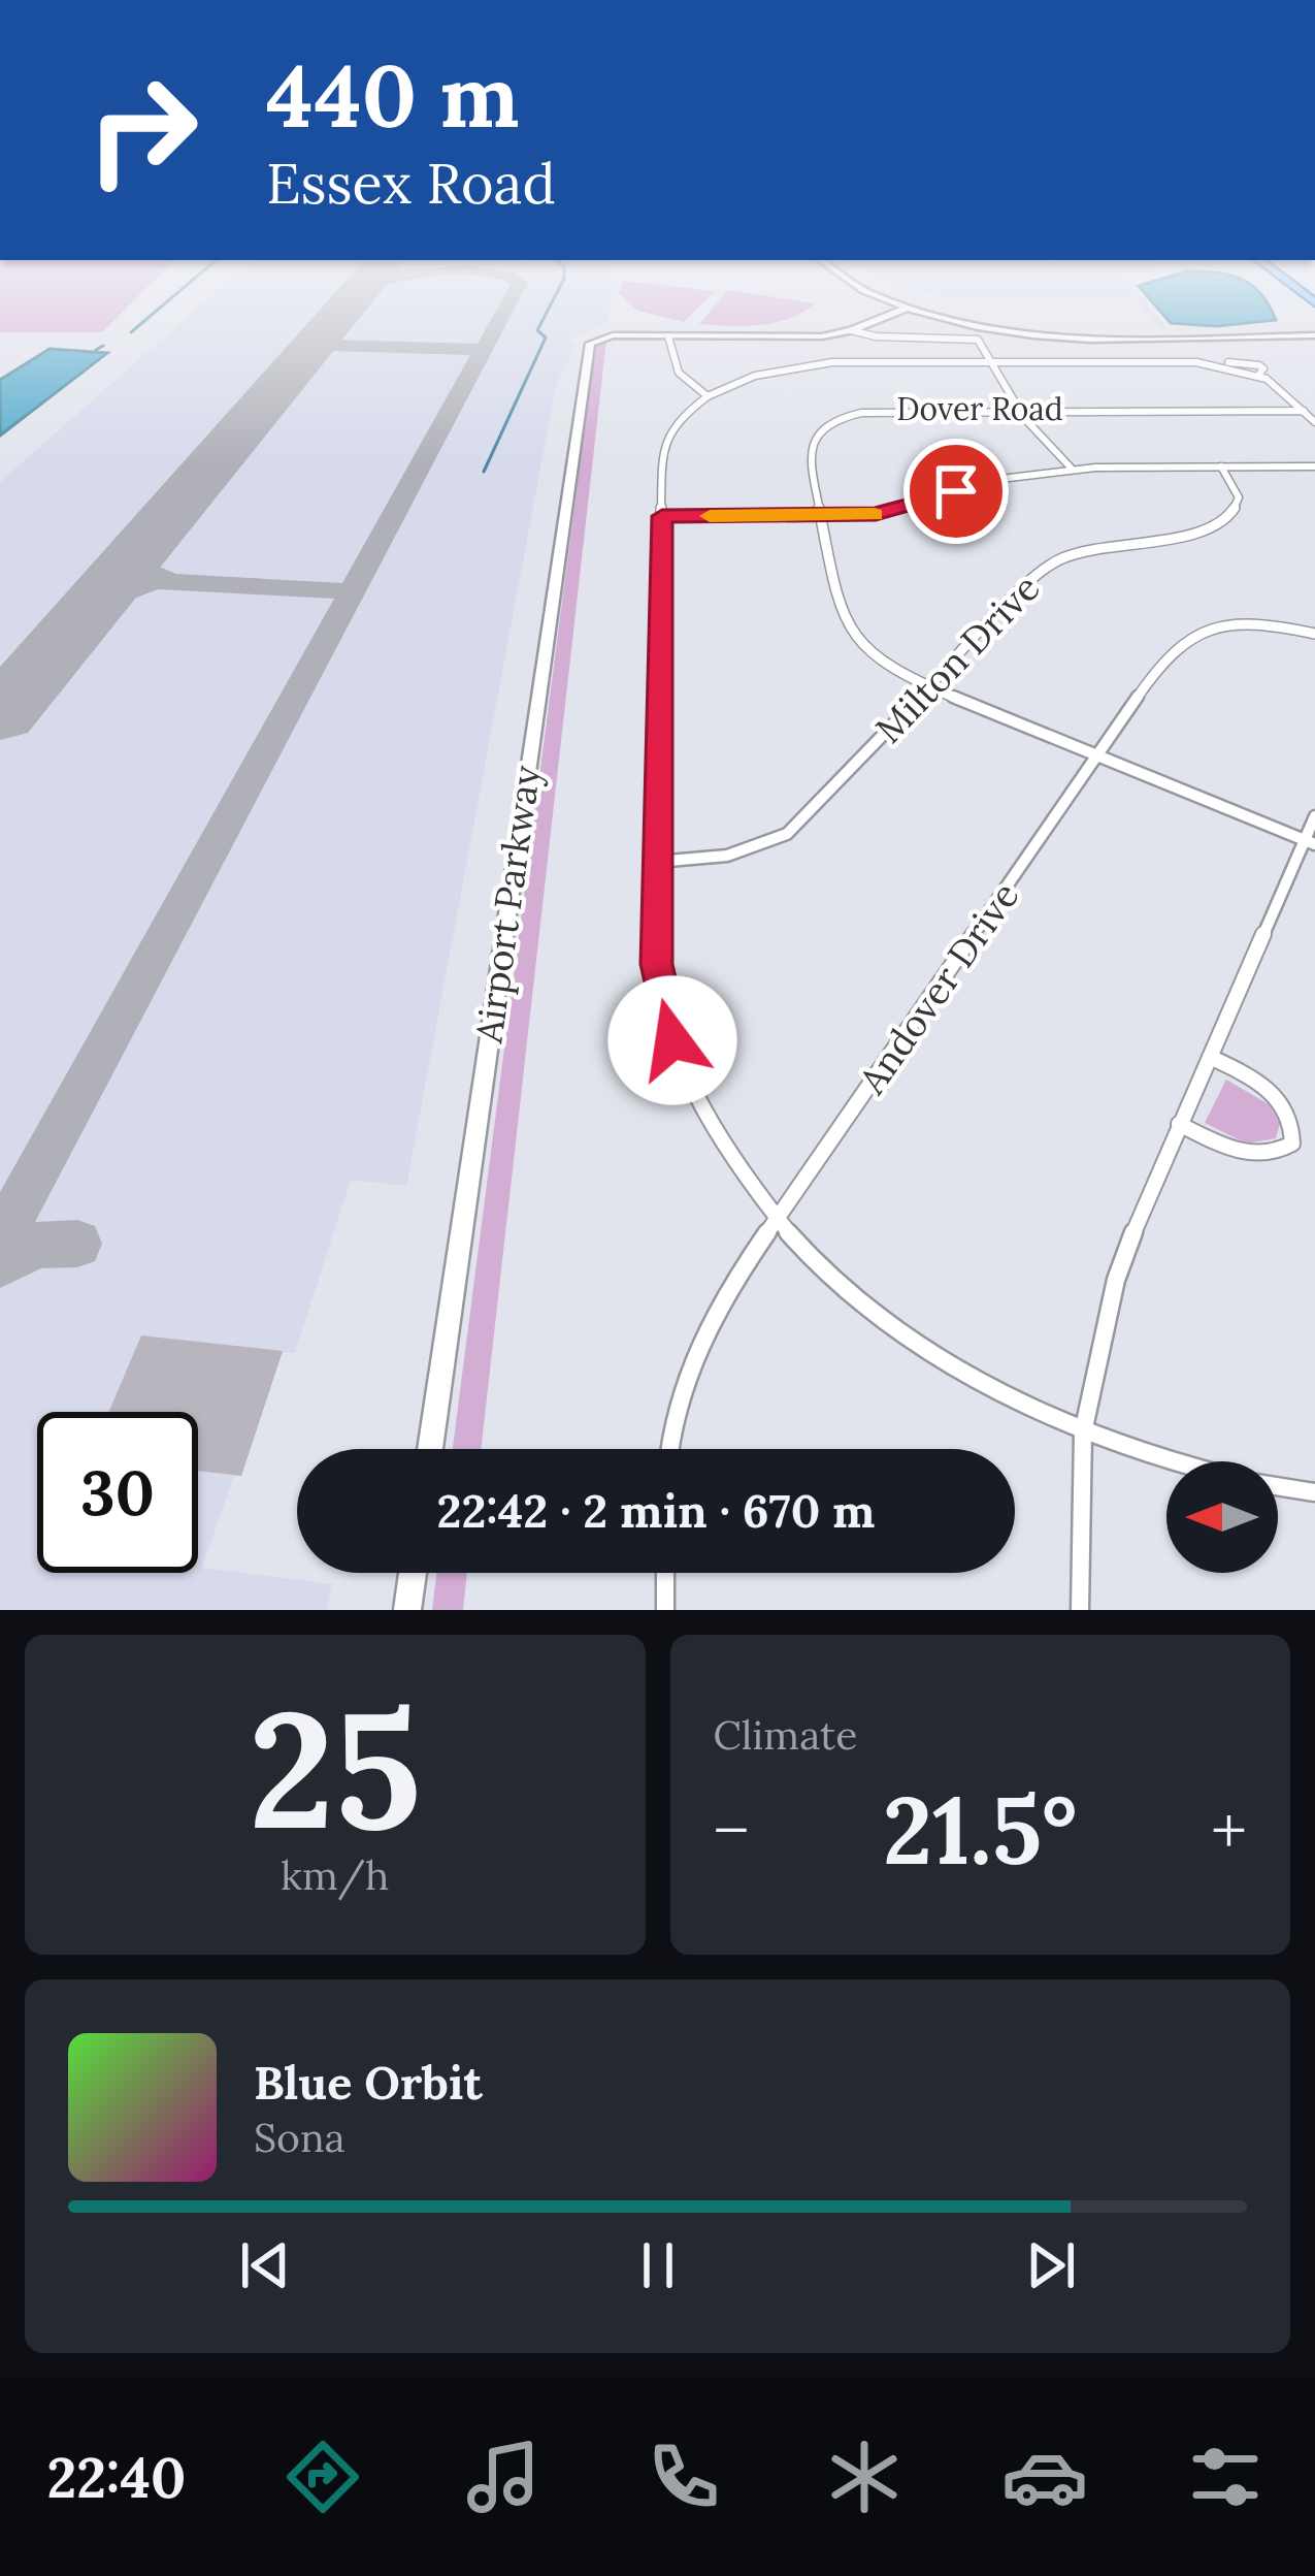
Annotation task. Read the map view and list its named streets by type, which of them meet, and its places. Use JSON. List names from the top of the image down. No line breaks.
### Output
{"streets":{"street":["Dover Road","Milton Drive","Airport Parkway","Andover Drive"]},"crossings":[["Dover Road","Milton Drive"],["Dover Road","Andover Drive"]],"north":"left","page":{"turn":["440 m","Essex Road"],"limit":"30","trip":"22:42 · 2 min · 670 m","tile":[["25","km/h"],"Climate"],"heat":["−","21.5°","+"],"song":["Blue Orbit","Sona"],"tabs":"22:40"}}
